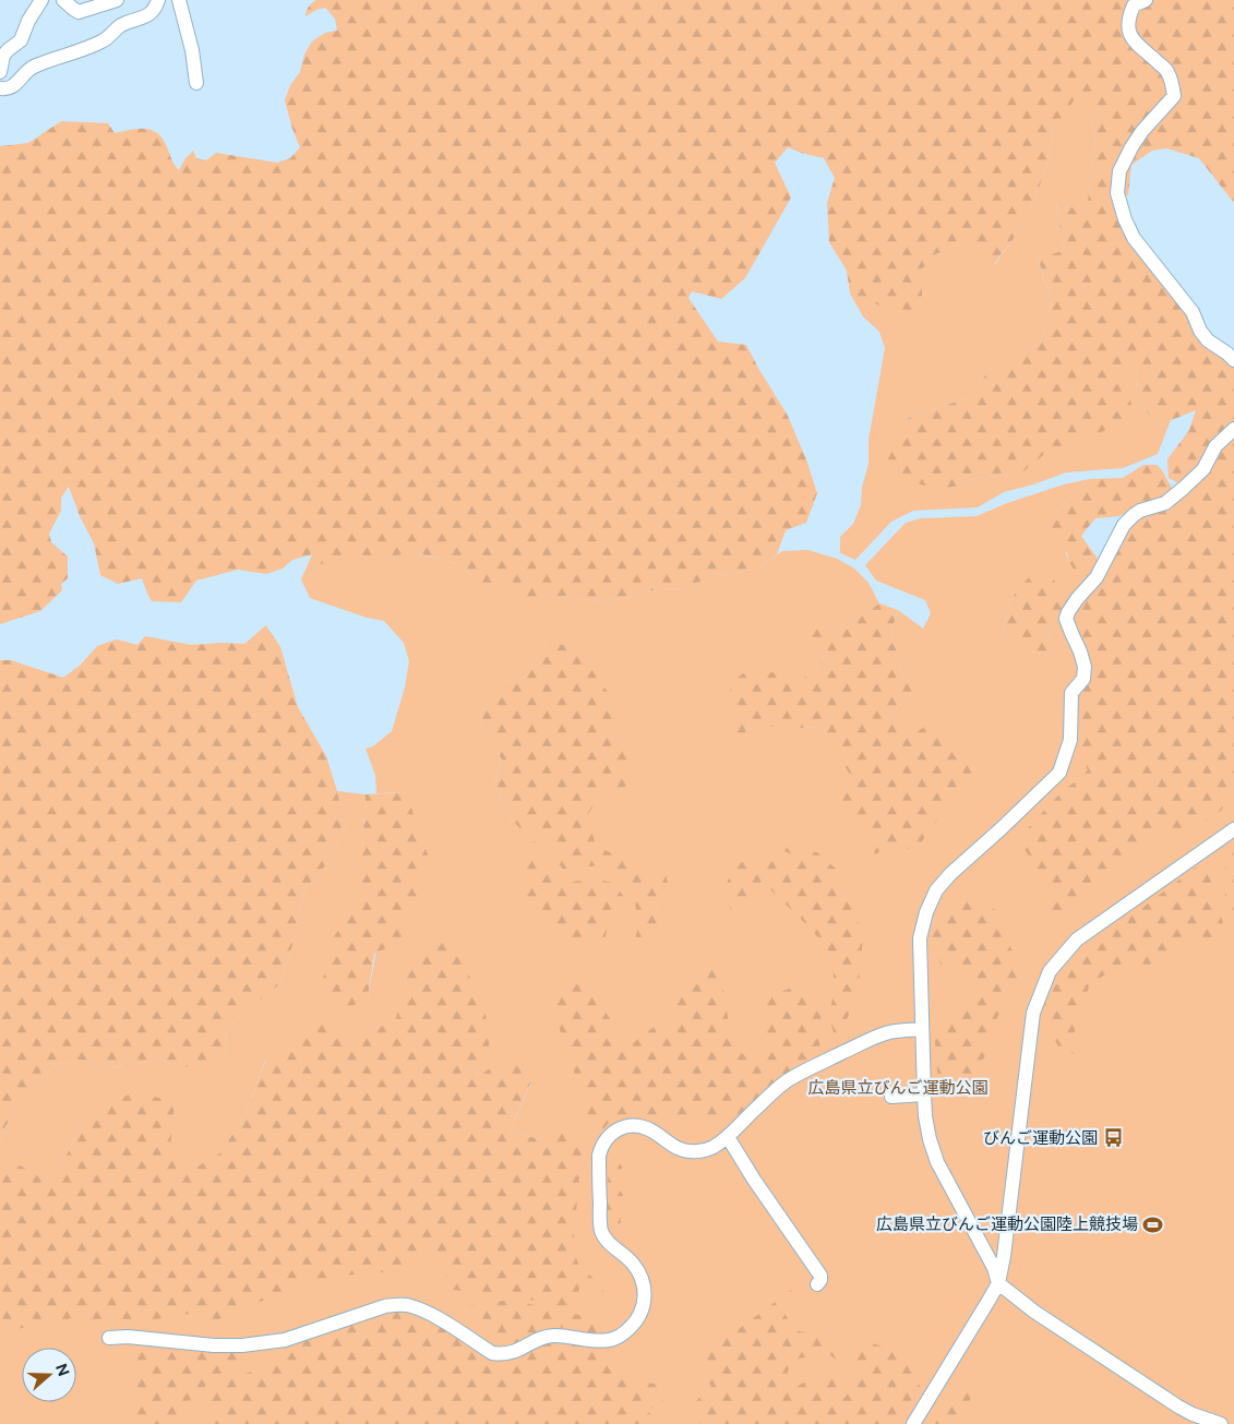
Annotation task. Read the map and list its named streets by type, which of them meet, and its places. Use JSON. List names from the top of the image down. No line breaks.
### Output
{"parks":["広島県立びんご運動公園"],"places":{"bus stop":["びんご運動公園"],"sports":["広島県立びんご運動公園陸上競技場"]},"north":"right"}
